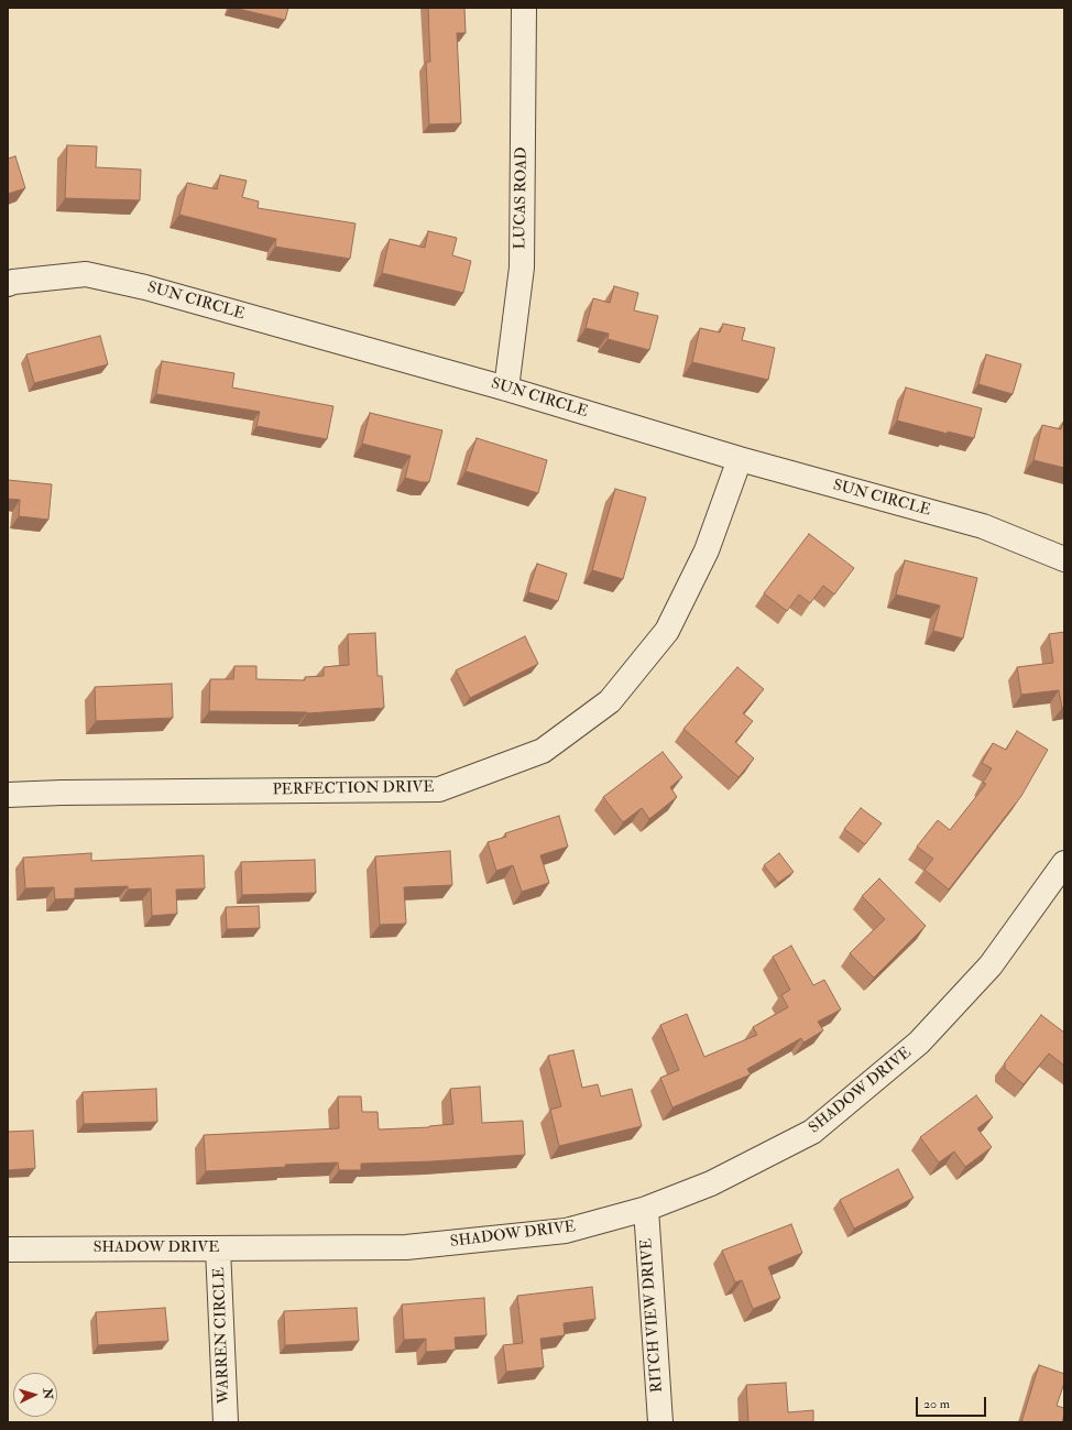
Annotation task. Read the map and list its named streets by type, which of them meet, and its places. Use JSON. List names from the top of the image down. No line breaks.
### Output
{"streets":{"street":["LUCAS ROAD","SUN CIRCLE","PERFECTION DRIVE","SHADOW DRIVE","RITCH VIEW DRIVE","WARREN CIRCLE"]},"crossings":[["LUCAS ROAD","SUN CIRCLE"],["SUN CIRCLE","PERFECTION DRIVE"],["SHADOW DRIVE","RITCH VIEW DRIVE"],["SHADOW DRIVE","WARREN CIRCLE"]],"scale_bar":"20 m","north":"right"}
